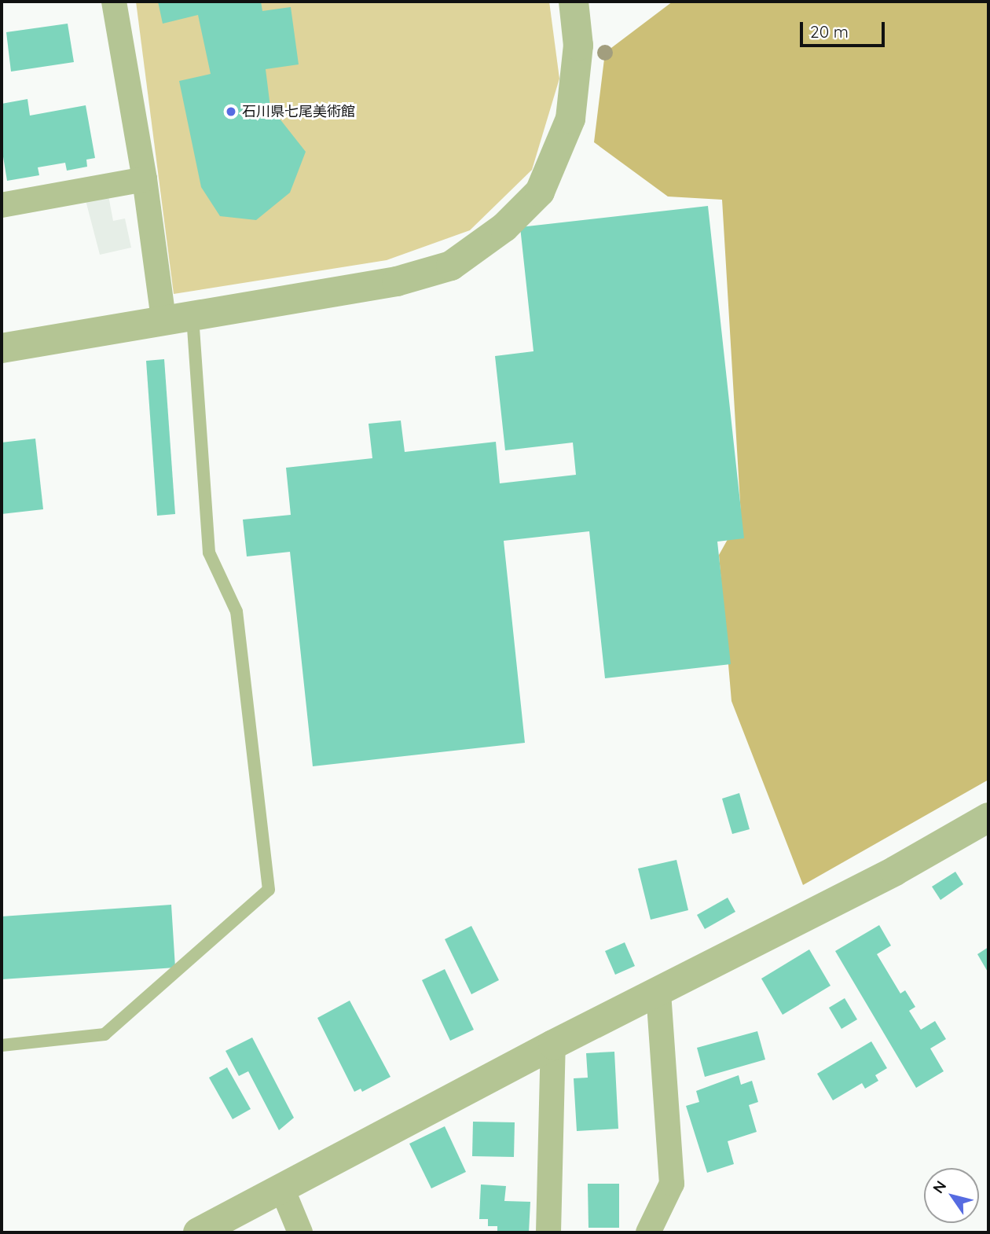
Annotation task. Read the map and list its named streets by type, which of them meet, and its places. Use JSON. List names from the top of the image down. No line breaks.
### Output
{"places":["石川県七尾美術館"],"scale_bar":"20 m","north":"top left"}
